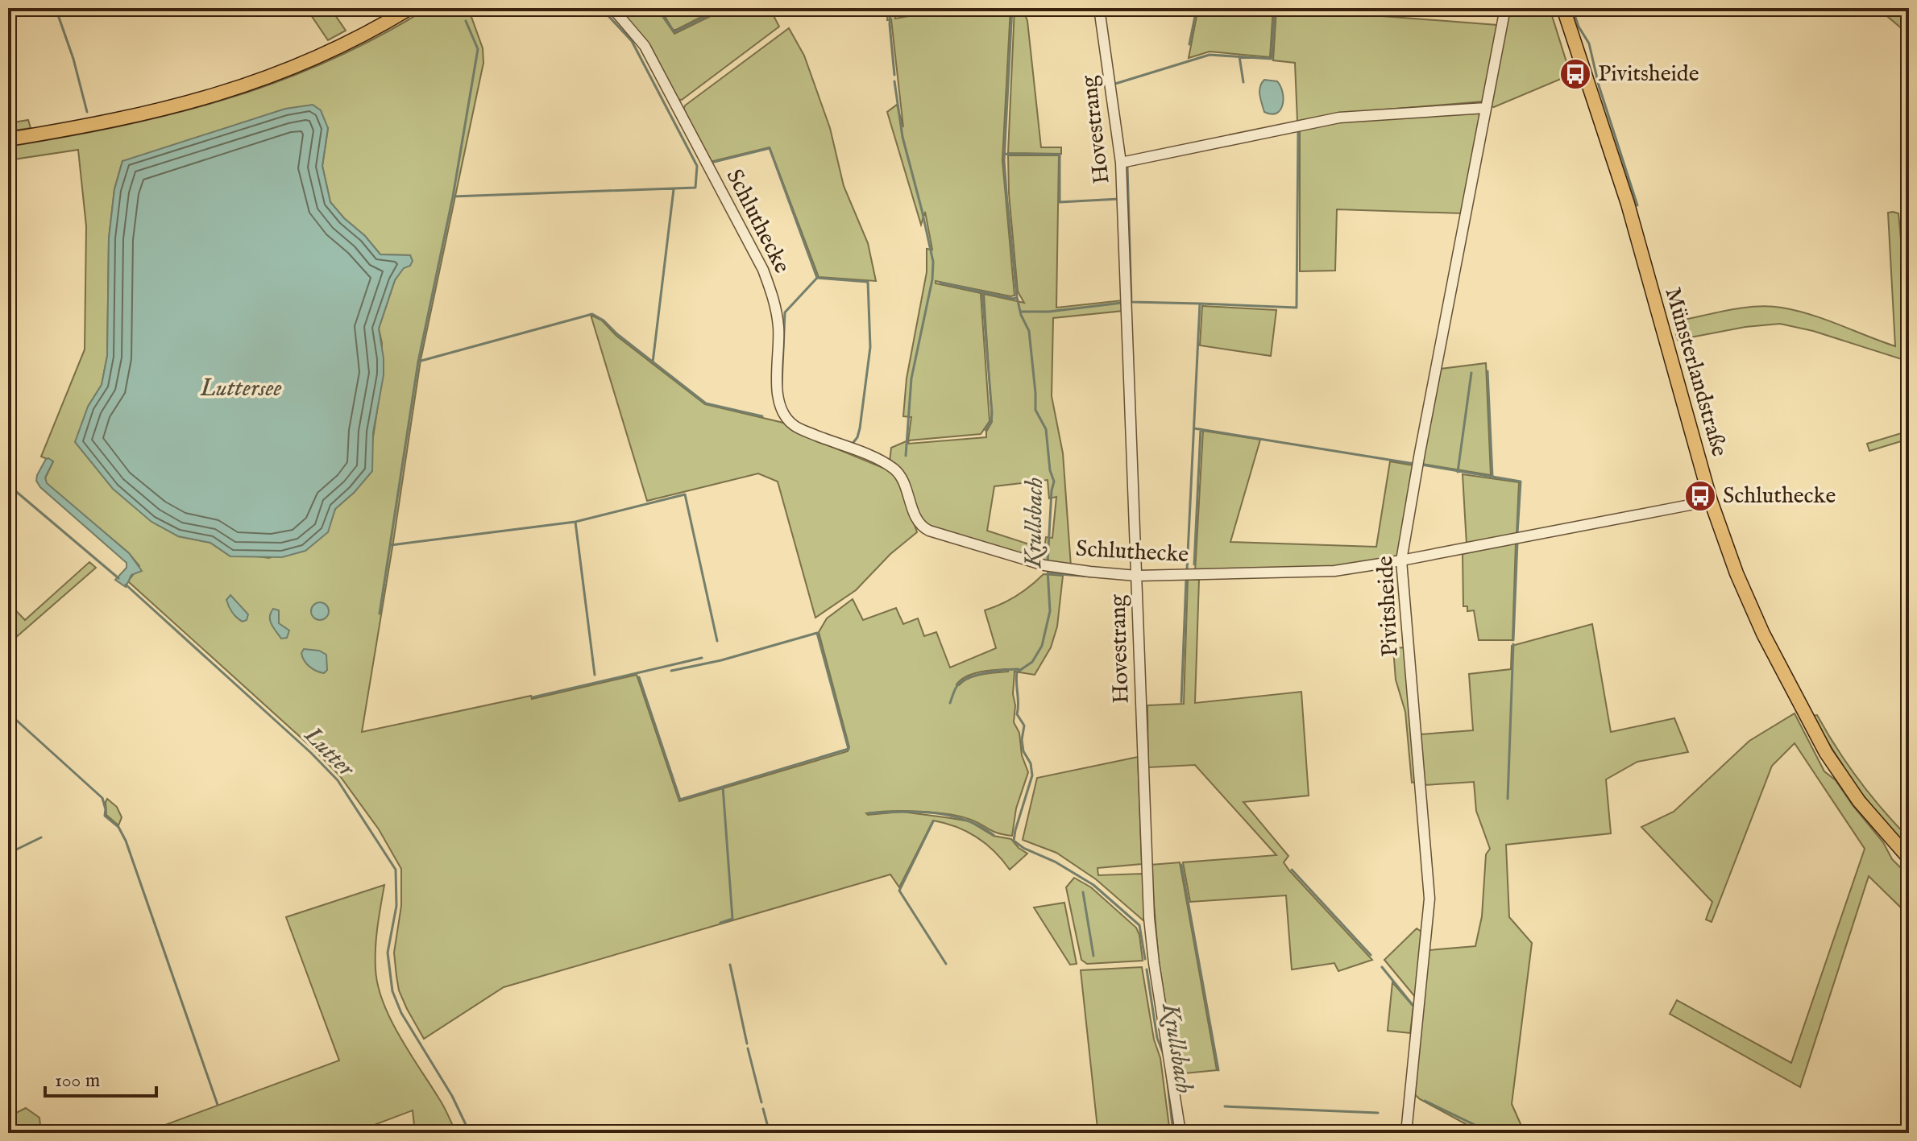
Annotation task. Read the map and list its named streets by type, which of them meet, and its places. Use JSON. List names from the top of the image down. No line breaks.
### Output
{"streets":{"main road":["Münsterlandstraße"],"street":["Hovestrang","Schluthecke","Pivitsheide"]},"crossings":[["Hovestrang","Schluthecke"],["Schluthecke","Münsterlandstraße"],["Schluthecke","Pivitsheide"]],"water":["Luttersee","Krullsbach","Lutter"],"places":{"bus stop":["Pivitsheide","Schluthecke"]},"scale_bar":"100 m"}
